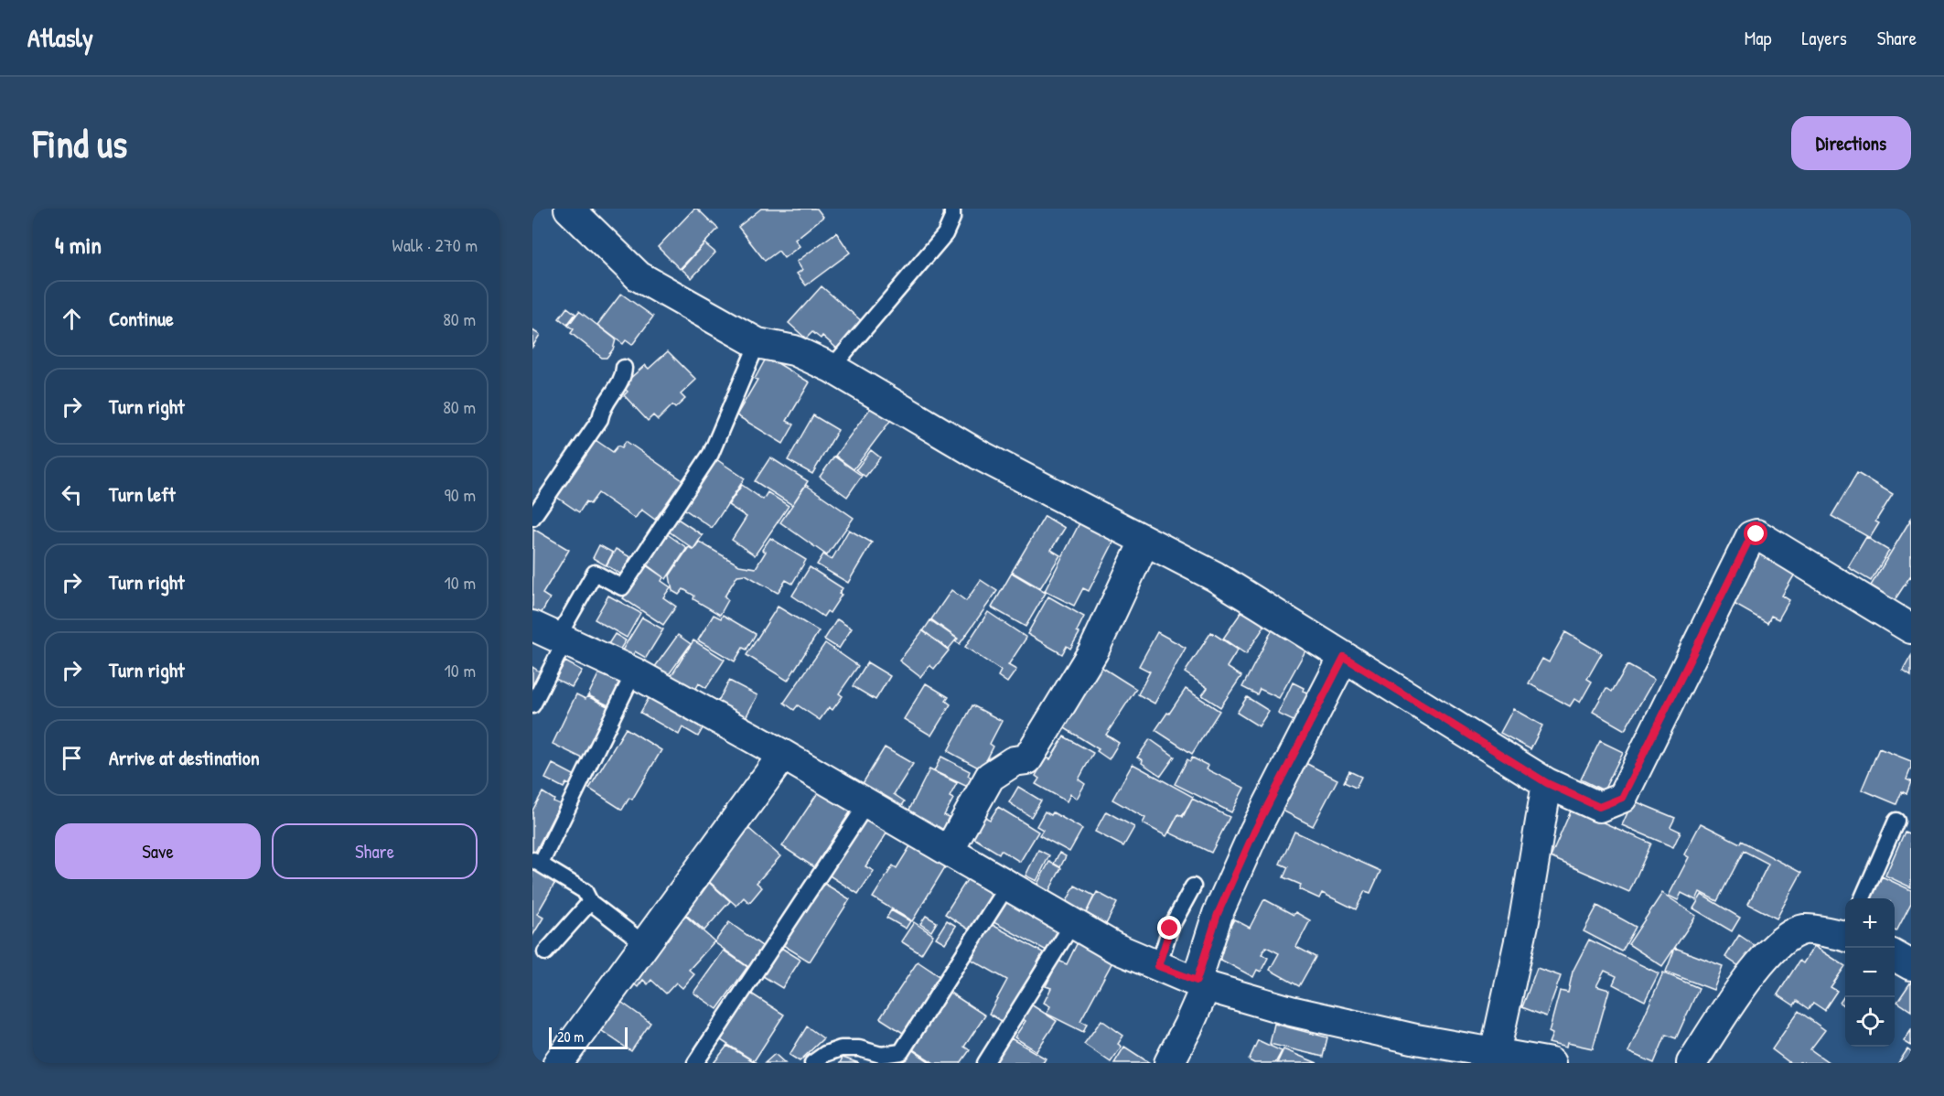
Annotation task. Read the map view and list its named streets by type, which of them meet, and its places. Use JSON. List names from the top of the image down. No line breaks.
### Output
{"scale_bar":"20 m","page":{"header":"Atlasly","nav":["Map","Layers","Share"],"buttons":["Directions",["Save","Share"]],"title":"Find us","heading":["4 min","Walk · 270 m"],"list":[["Continue","80 m"],["Turn right","80 m"],["Turn left","90 m"],["Turn right","10 m"],["Turn right","10 m"],"Arrive at destination"],"map_buttons":["+","−"],"scale":"20 m"}}
